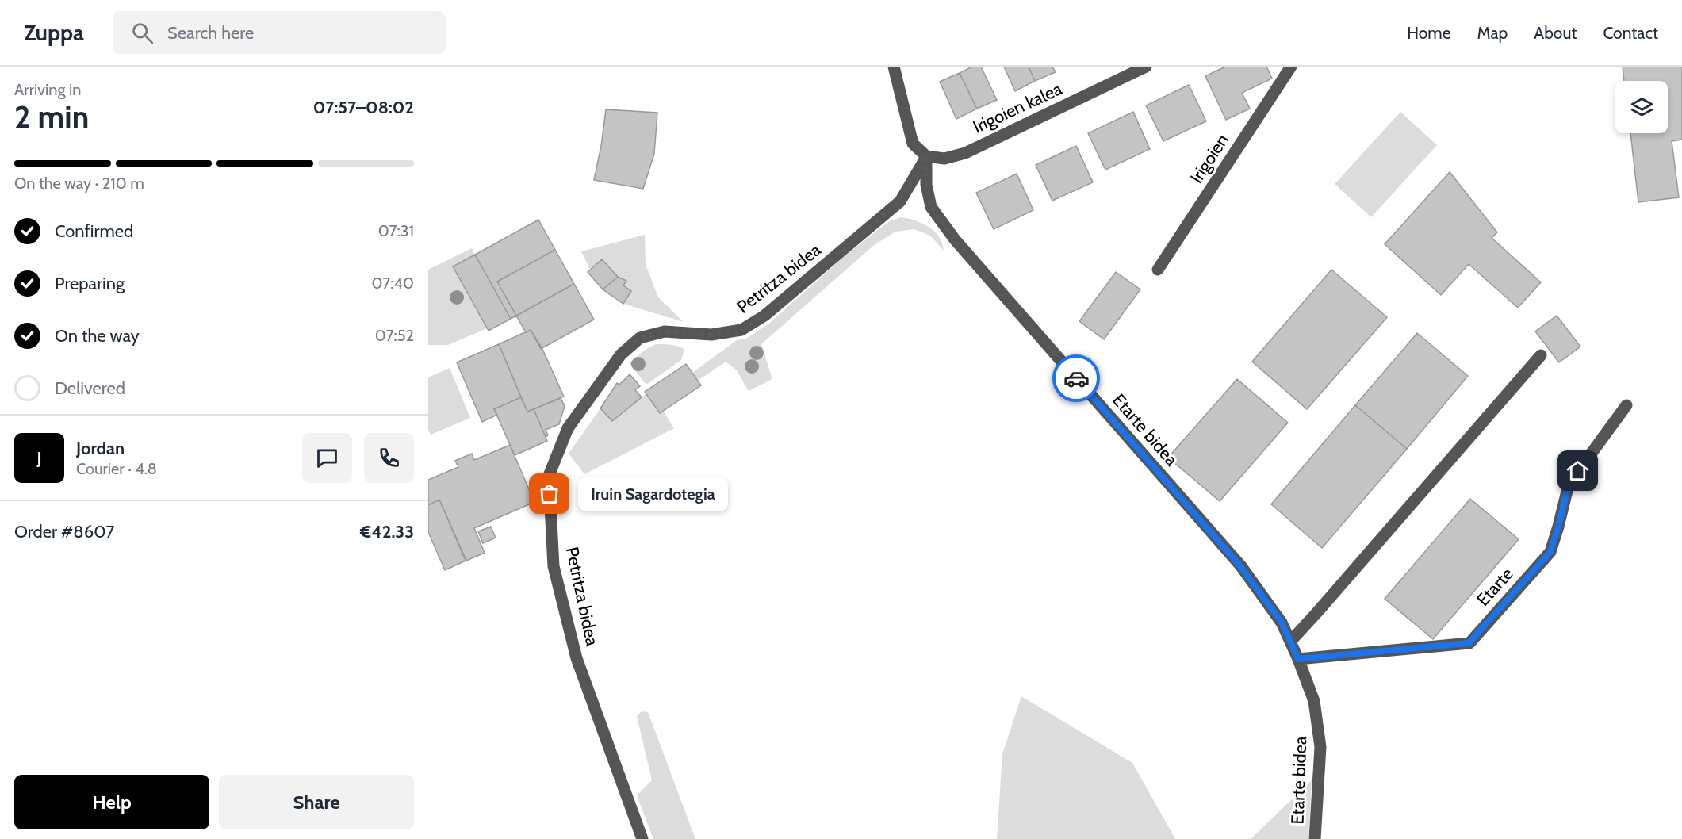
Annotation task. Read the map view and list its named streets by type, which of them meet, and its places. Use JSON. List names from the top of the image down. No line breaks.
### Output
{"streets":{"street":["Irigoien kalea","Irigoien","Petritza bidea","Etarte bidea","Etarte"]},"crossings":[["Irigoien kalea","Petritza bidea"],["Irigoien kalea","Etarte bidea"],["Petritza bidea","Etarte bidea"],["Etarte bidea","Etarte"]],"places":["Iruin Sagardotegia"],"page":{"header":"Zuppa","search":"Search here","nav":["Home","Map","About","Contact"],"heading":["2 min","Arriving in","07:57–08:02"],"panel":["Jordan","Courier · 4.8","Order #8607","€42.33"],"bar":"On the way · 210 m","list":[["Confirmed","07:31"],["Preparing","07:40"],["On the way","07:52"],"Delivered"],"round":"J","bubble":"Iruin Sagardotegia","buttons":["Help","Share"]}}
